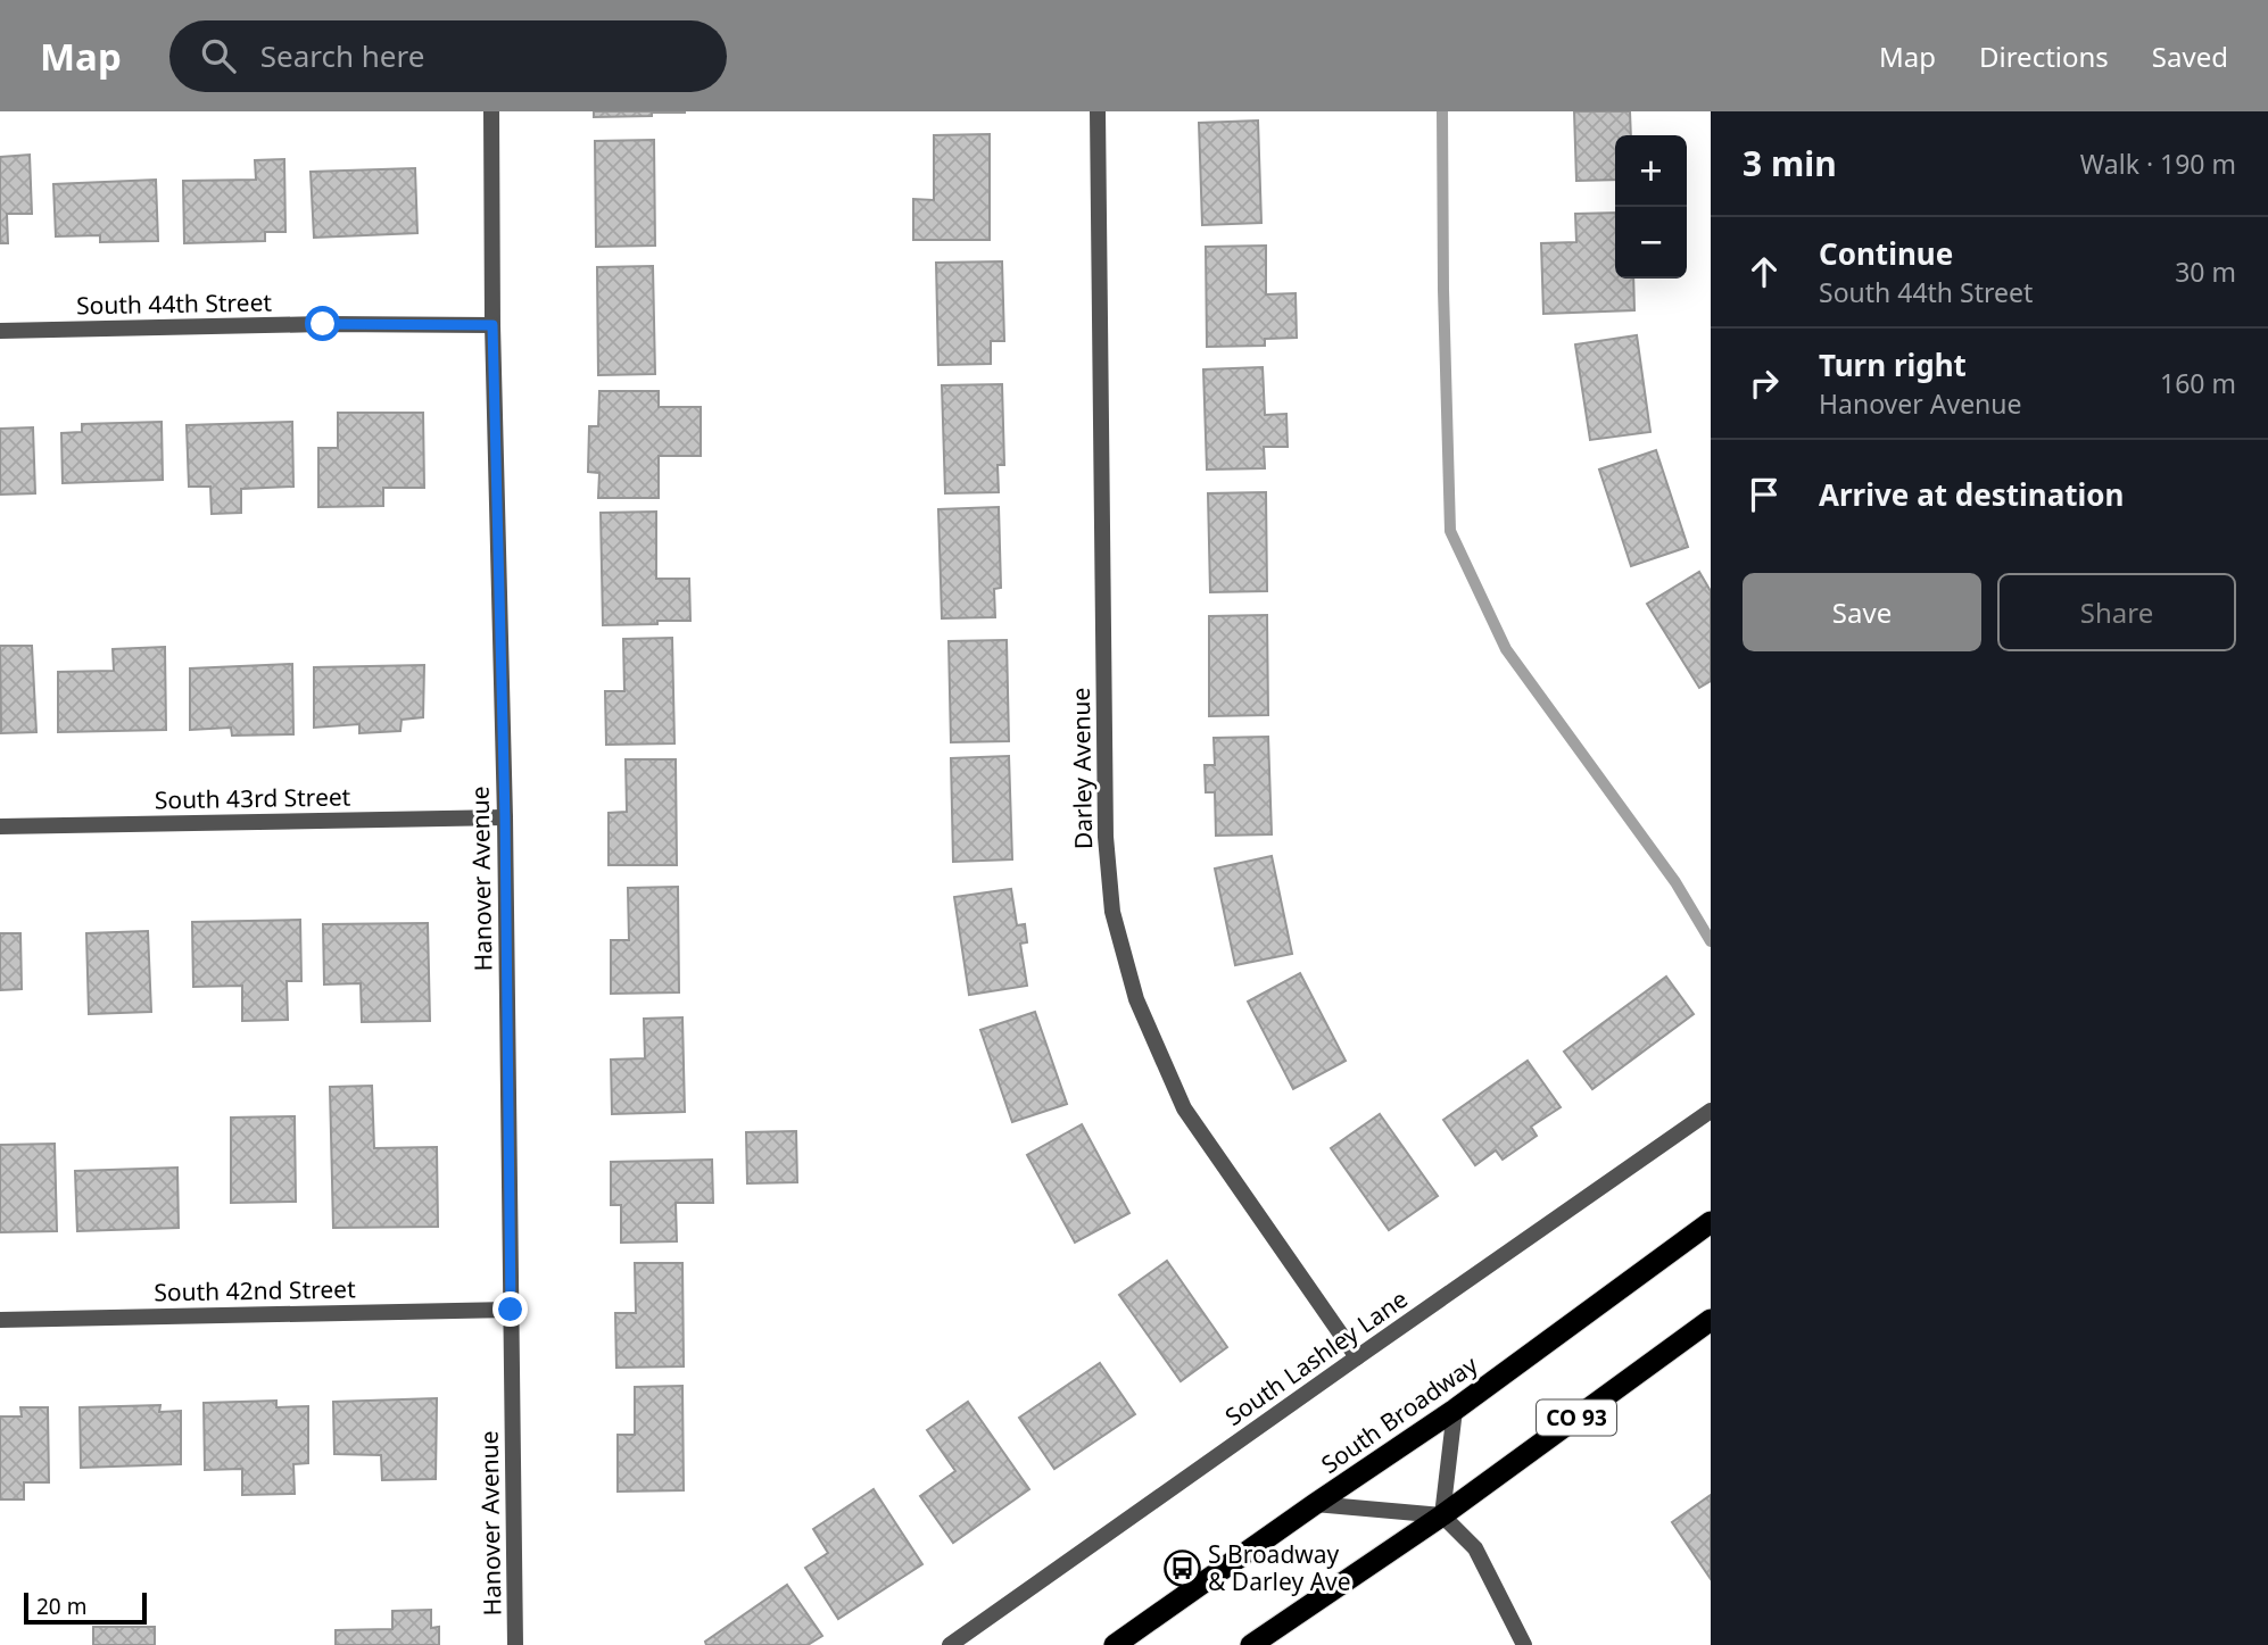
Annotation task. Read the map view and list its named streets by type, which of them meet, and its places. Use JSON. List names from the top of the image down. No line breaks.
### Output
{"streets":{"highway":["South Broadway","CO 93"],"street":["South 44th Street","Darley Avenue","South 43rd Street","Hanover Avenue","South 42nd Street","South Lashley Lane"]},"crossings":[["South 44th Street","Hanover Avenue"],["Darley Avenue","South Lashley Lane"],["South 43rd Street","Hanover Avenue"],["Hanover Avenue","South 42nd Street"]],"places":{"bus stop":["S Broadway & Darley Ave"]},"scale_bar":"20 m","page":{"header":"Map","search":"Search here","nav":["Map","Directions","Saved"],"heading":["3 min","Walk · 190 m"],"map_buttons":["+","−"],"list":[["Continue","South 44th Street","30 m"],["Turn right","Hanover Avenue","160 m"],"Arrive at destination"],"buttons":["Save","Share"],"scale":"20 m"}}
